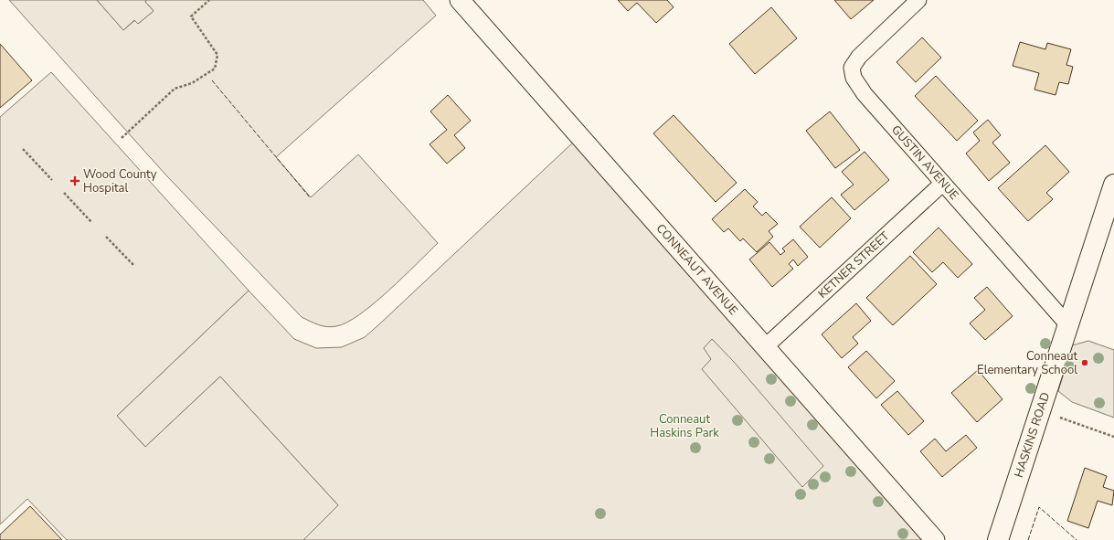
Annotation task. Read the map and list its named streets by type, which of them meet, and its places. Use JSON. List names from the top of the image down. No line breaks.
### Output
{"streets":{"main road":["HASKINS ROAD"],"street":["GUSTIN AVENUE","KETNER STREET","CONNEAUT AVENUE"]},"crossings":[["GUSTIN AVENUE","KETNER STREET"],["GUSTIN AVENUE","HASKINS ROAD"],["KETNER STREET","CONNEAUT AVENUE"]],"parks":["Conneaut Haskins Park"],"places":{"health":["Wood County Hospital"],"other":["Conneaut Elementary School"]}}
